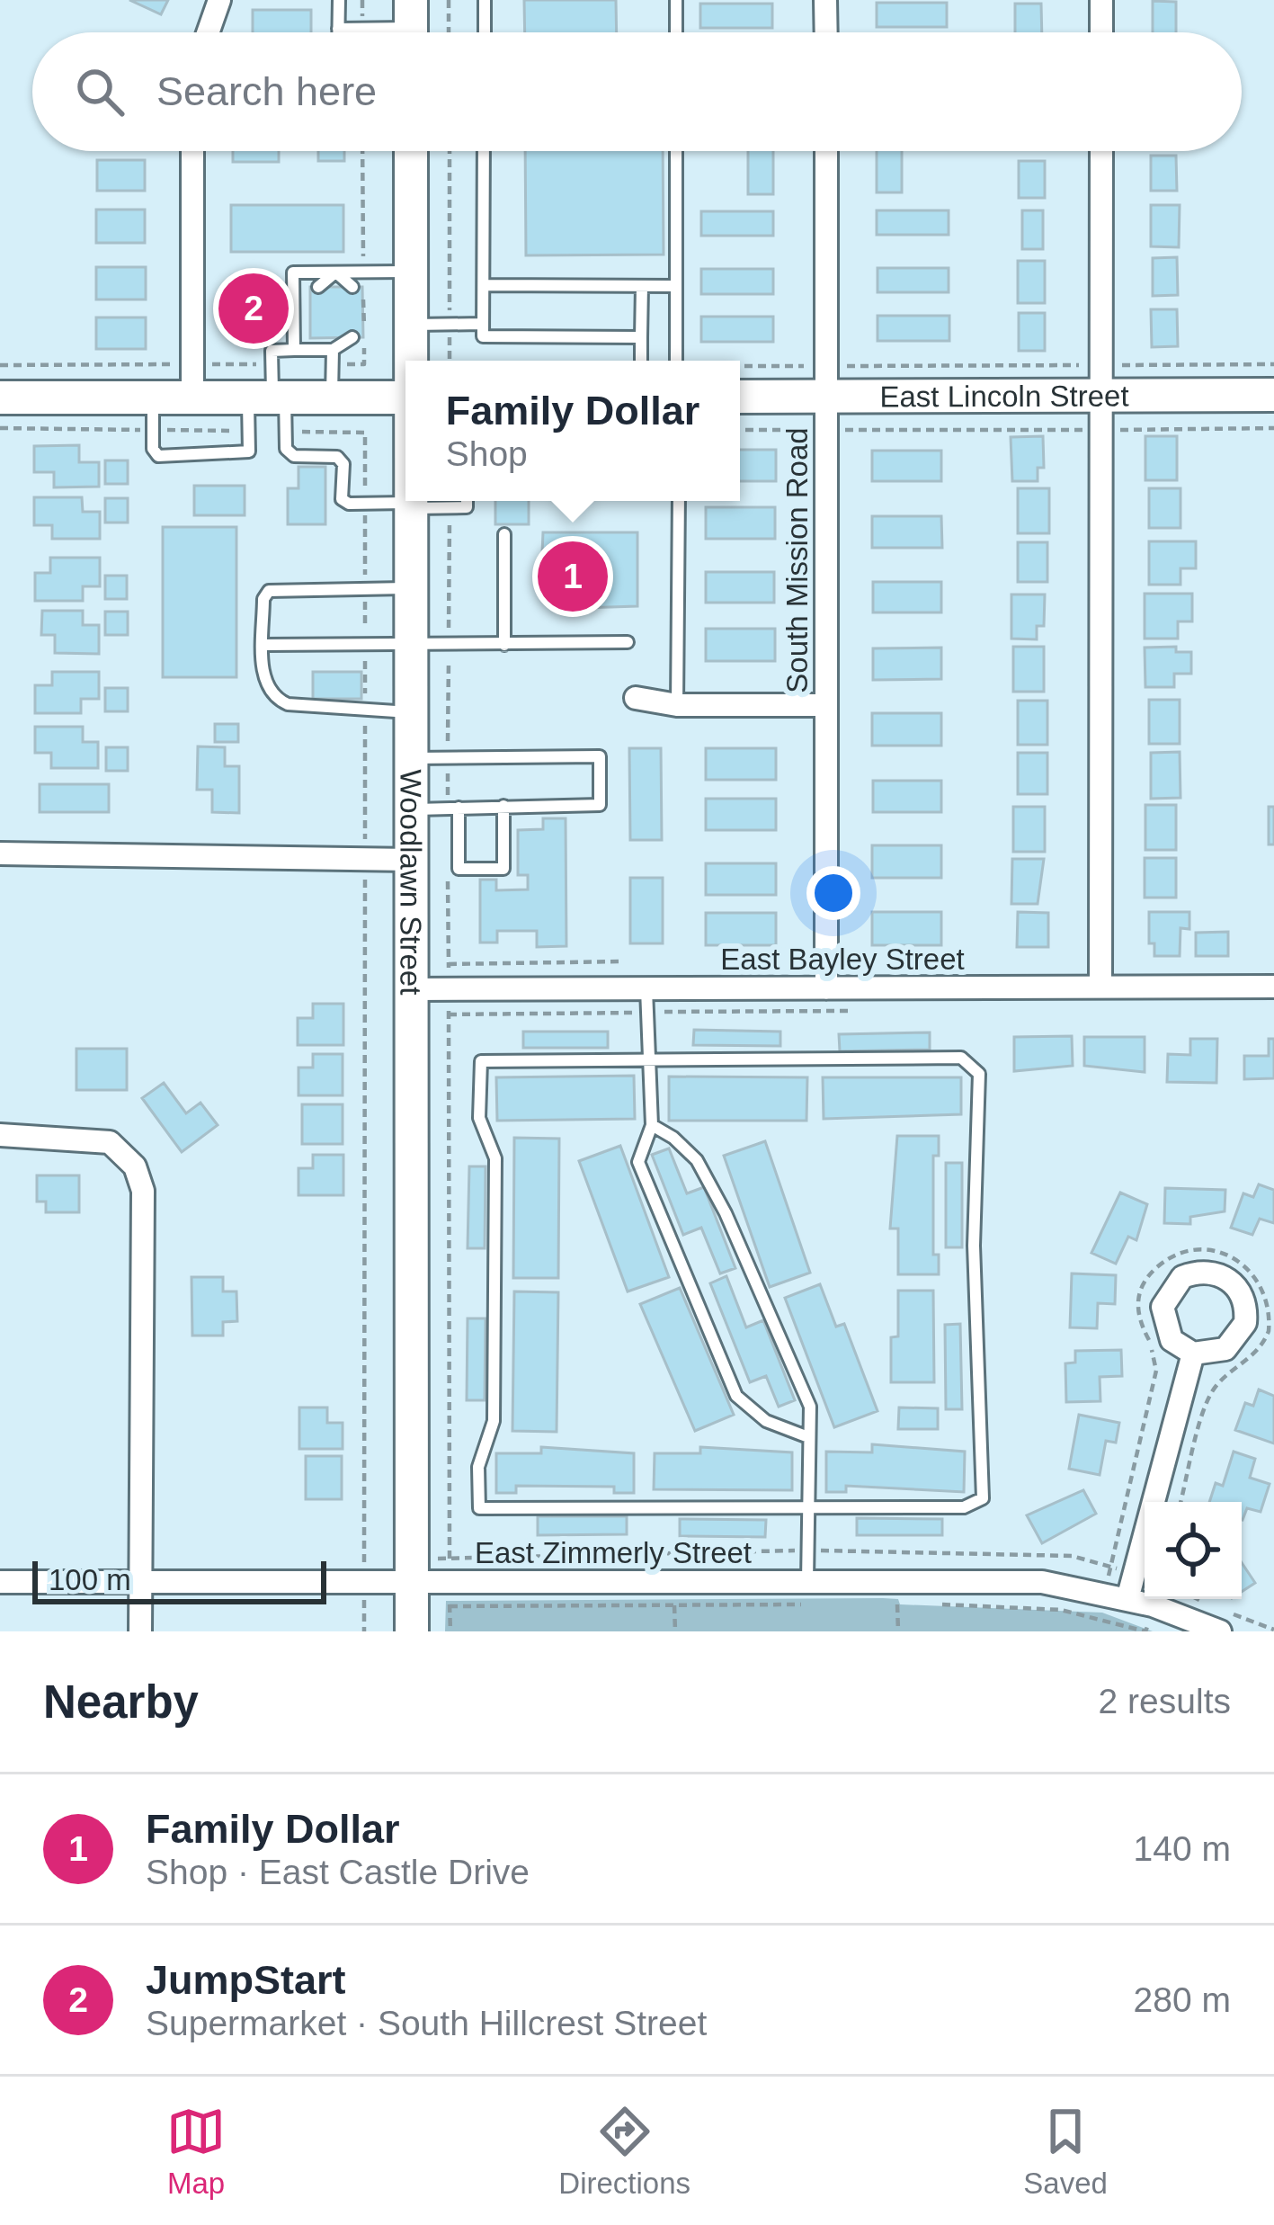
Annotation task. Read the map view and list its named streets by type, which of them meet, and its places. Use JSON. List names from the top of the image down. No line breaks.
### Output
{"streets":{"street":["East Lincoln Street","South Mission Road","Woodlawn Street","East Bayley Street","East Zimmerly Street"]},"crossings":[["East Lincoln Street","South Mission Road"],["South Mission Road","East Bayley Street"],["Woodlawn Street","East Bayley Street"],["Woodlawn Street","East Zimmerly Street"]],"scale_bar":"100 m","page":{"search":"Search here","pins":["2","1"],"popup":["Family Dollar","Shop"],"scale":"100 m","heading":["Nearby","2 results"],"list":[{"mark":"1","name":"Family Dollar","note":"Shop · East Castle Drive","value":"140 m"},{"mark":"2","name":"JumpStart","note":"Supermarket · South Hillcrest Street","value":"280 m"}],"nav":["Map","Directions","Saved"]}}
